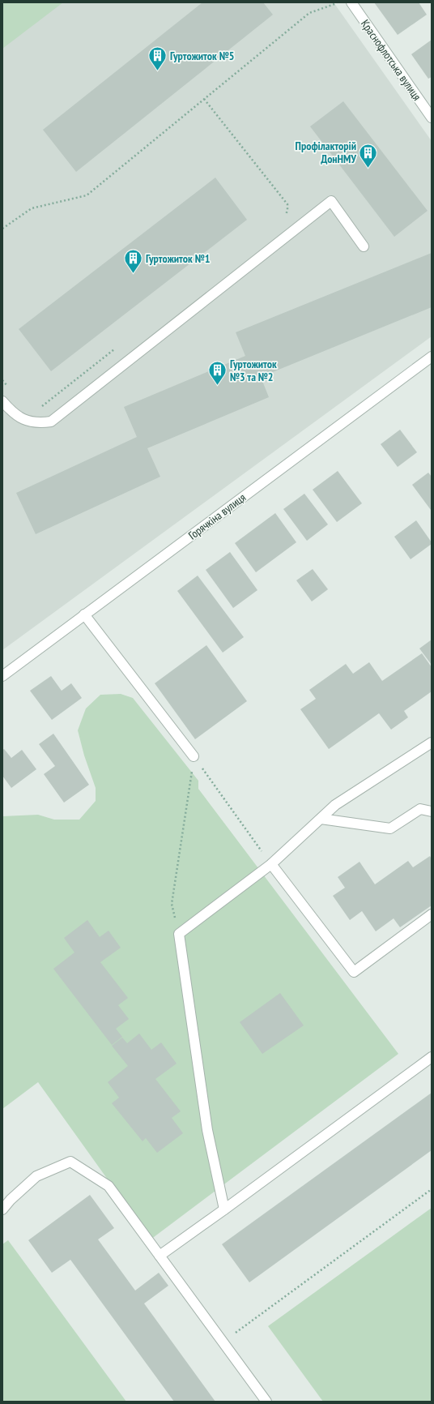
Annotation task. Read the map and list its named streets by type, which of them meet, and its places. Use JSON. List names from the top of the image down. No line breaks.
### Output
{"streets":{"street":["Краснофлотська вулиця","Горячкіна вулиця"]},"places":{"building":["Гуртожиток №5","Профілакторій ДонНМУ","Гуртожиток №1","Гуртожиток №3 та №2"]}}
